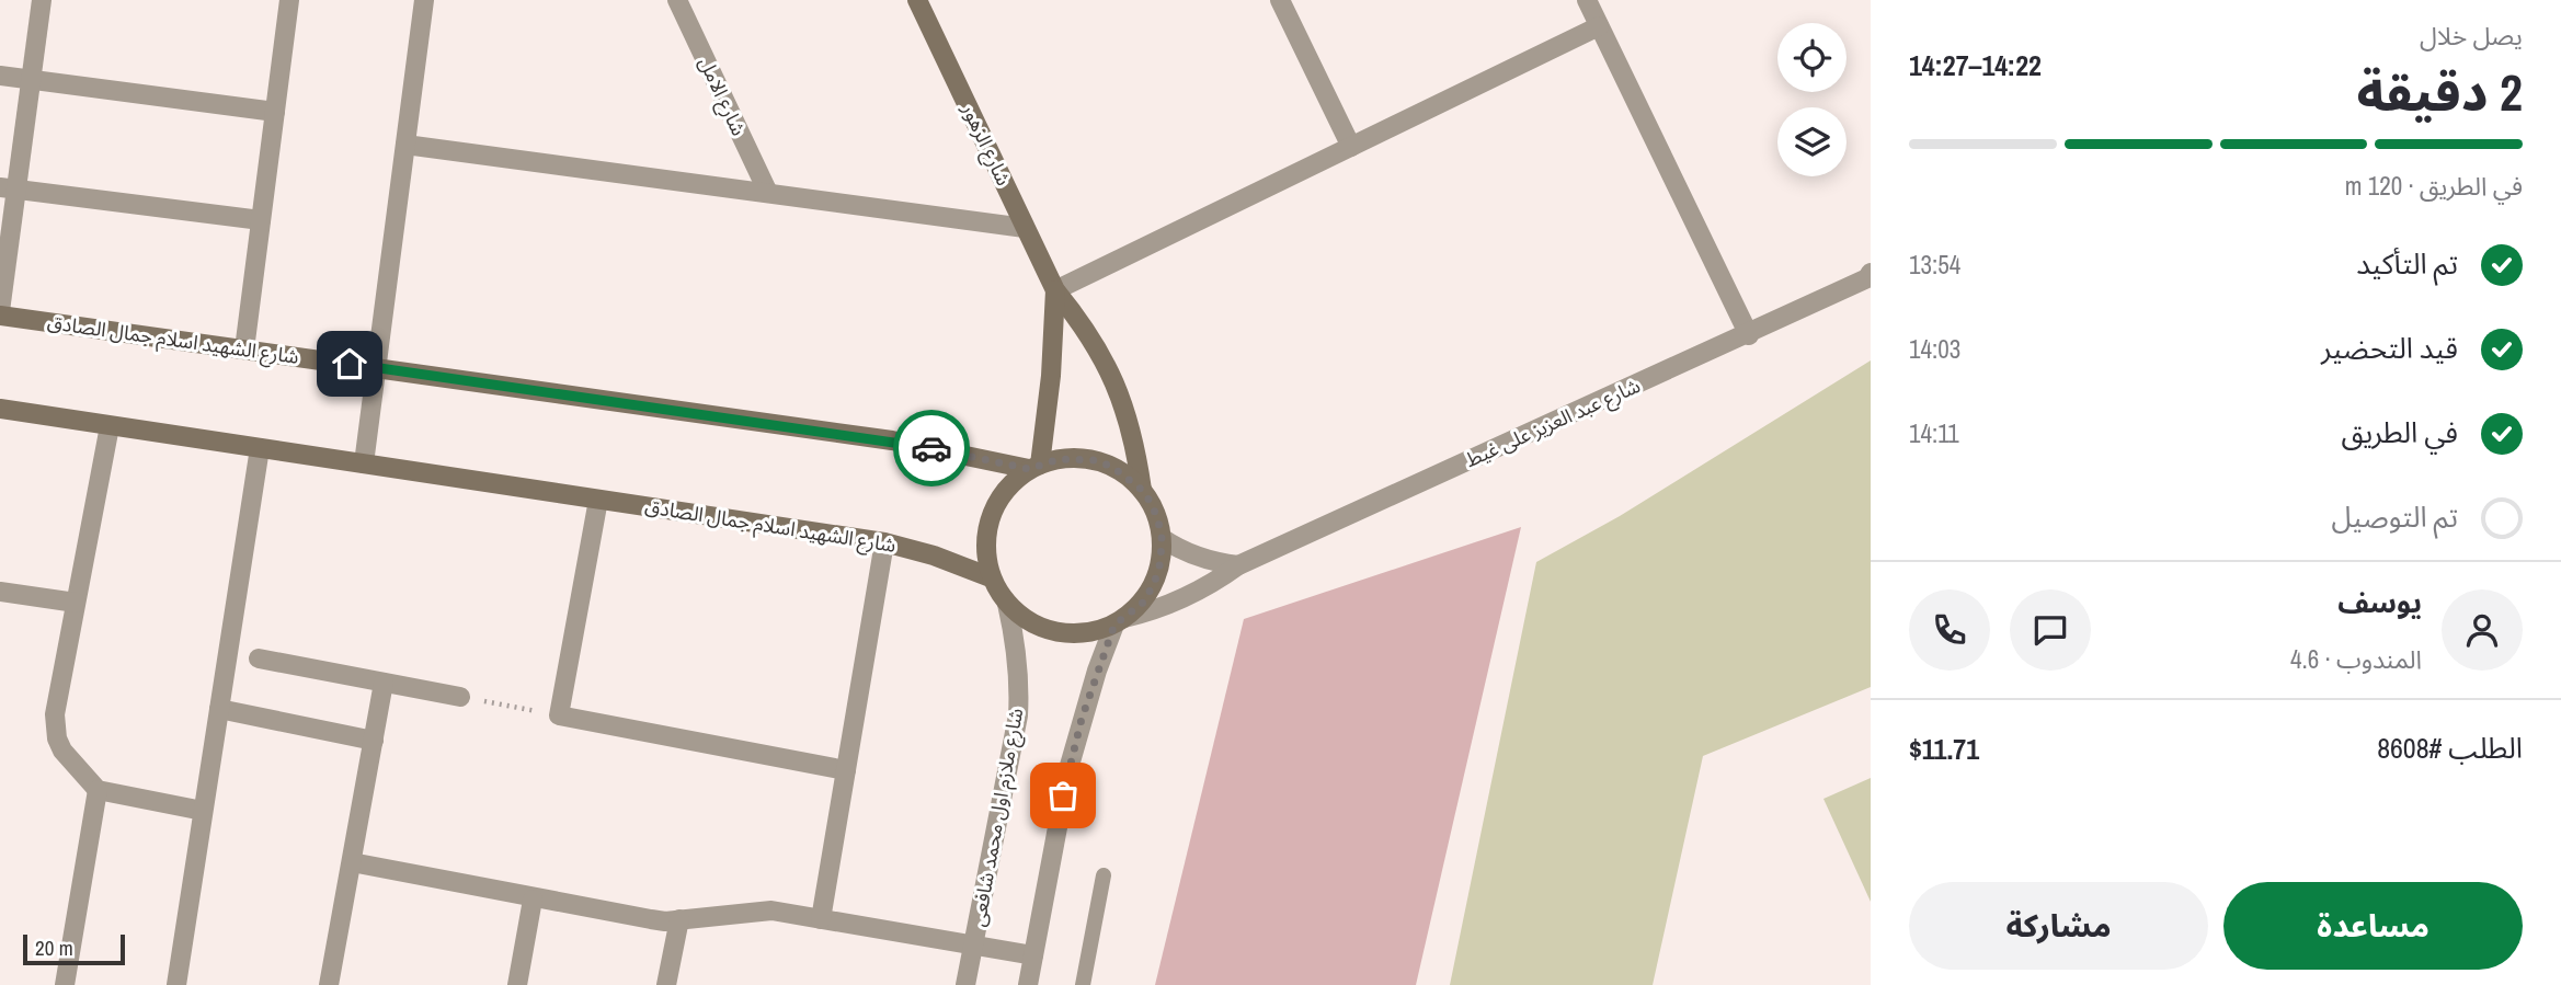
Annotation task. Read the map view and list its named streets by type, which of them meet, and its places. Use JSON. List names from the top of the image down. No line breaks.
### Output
{"streets":{"street":["شارع الامل","شارع الزهور","شارع الشهيد اسلام جمال الصادق","شارع عبد العزيز على غيط","شارع ملازم اول محمد شافعى"]},"crossings":[["شارع الزهور","شارع الشهيد اسلام جمال الصادق"],["شارع الزهور","شارع عبد العزيز على غيط"],["شارع الزهور","شارع ملازم اول محمد شافعى"],["شارع الشهيد اسلام جمال الصادق","شارع عبد العزيز على غيط"],["شارع الشهيد اسلام جمال الصادق","شارع ملازم اول محمد شافعى"],["شارع عبد العزيز على غيط","شارع ملازم اول محمد شافعى"]],"scale_bar":"20 m","page":{"heading":["2 دقيقة","يصل خلال","14:22–14:27"],"panel":["يوسف","المندوب · 4.6","الطلب #8608","$11.71"],"bar":"في الطريق · 120 m","list":[["تم التأكيد","13:54"],["قيد التحضير","14:03"],["في الطريق","14:11"],"تم التوصيل"],"buttons":["مساعدة","مشاركة"],"scale":"20 m"}}
